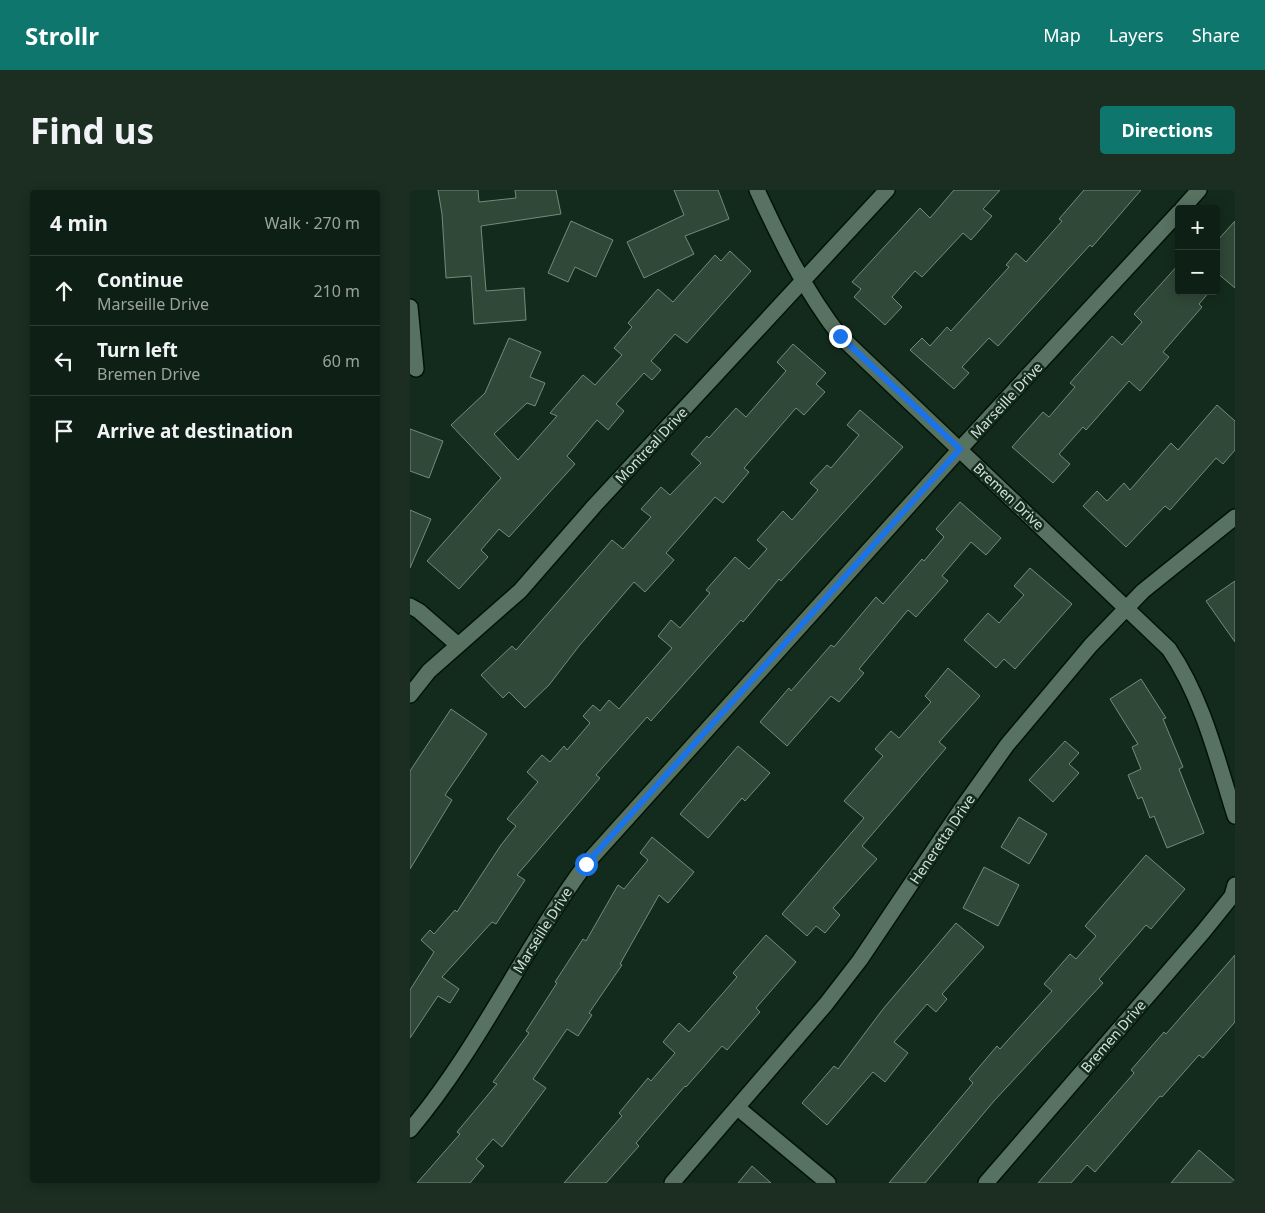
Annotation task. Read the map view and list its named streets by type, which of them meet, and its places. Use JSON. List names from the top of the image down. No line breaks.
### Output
{"streets":{"street":["Marseille Drive","Montreal Drive","Bremen Drive","Heneretta Drive"]},"crossings":[["Marseille Drive","Bremen Drive"],["Montreal Drive","Bremen Drive"],["Bremen Drive","Heneretta Drive"]],"page":{"header":"Strollr","nav":["Map","Layers","Share"],"buttons":"Directions","title":"Find us","heading":["4 min","Walk · 270 m"],"map_buttons":["+","−"],"list":[["Continue","Marseille Drive","210 m"],["Turn left","Bremen Drive","60 m"],"Arrive at destination"]}}
